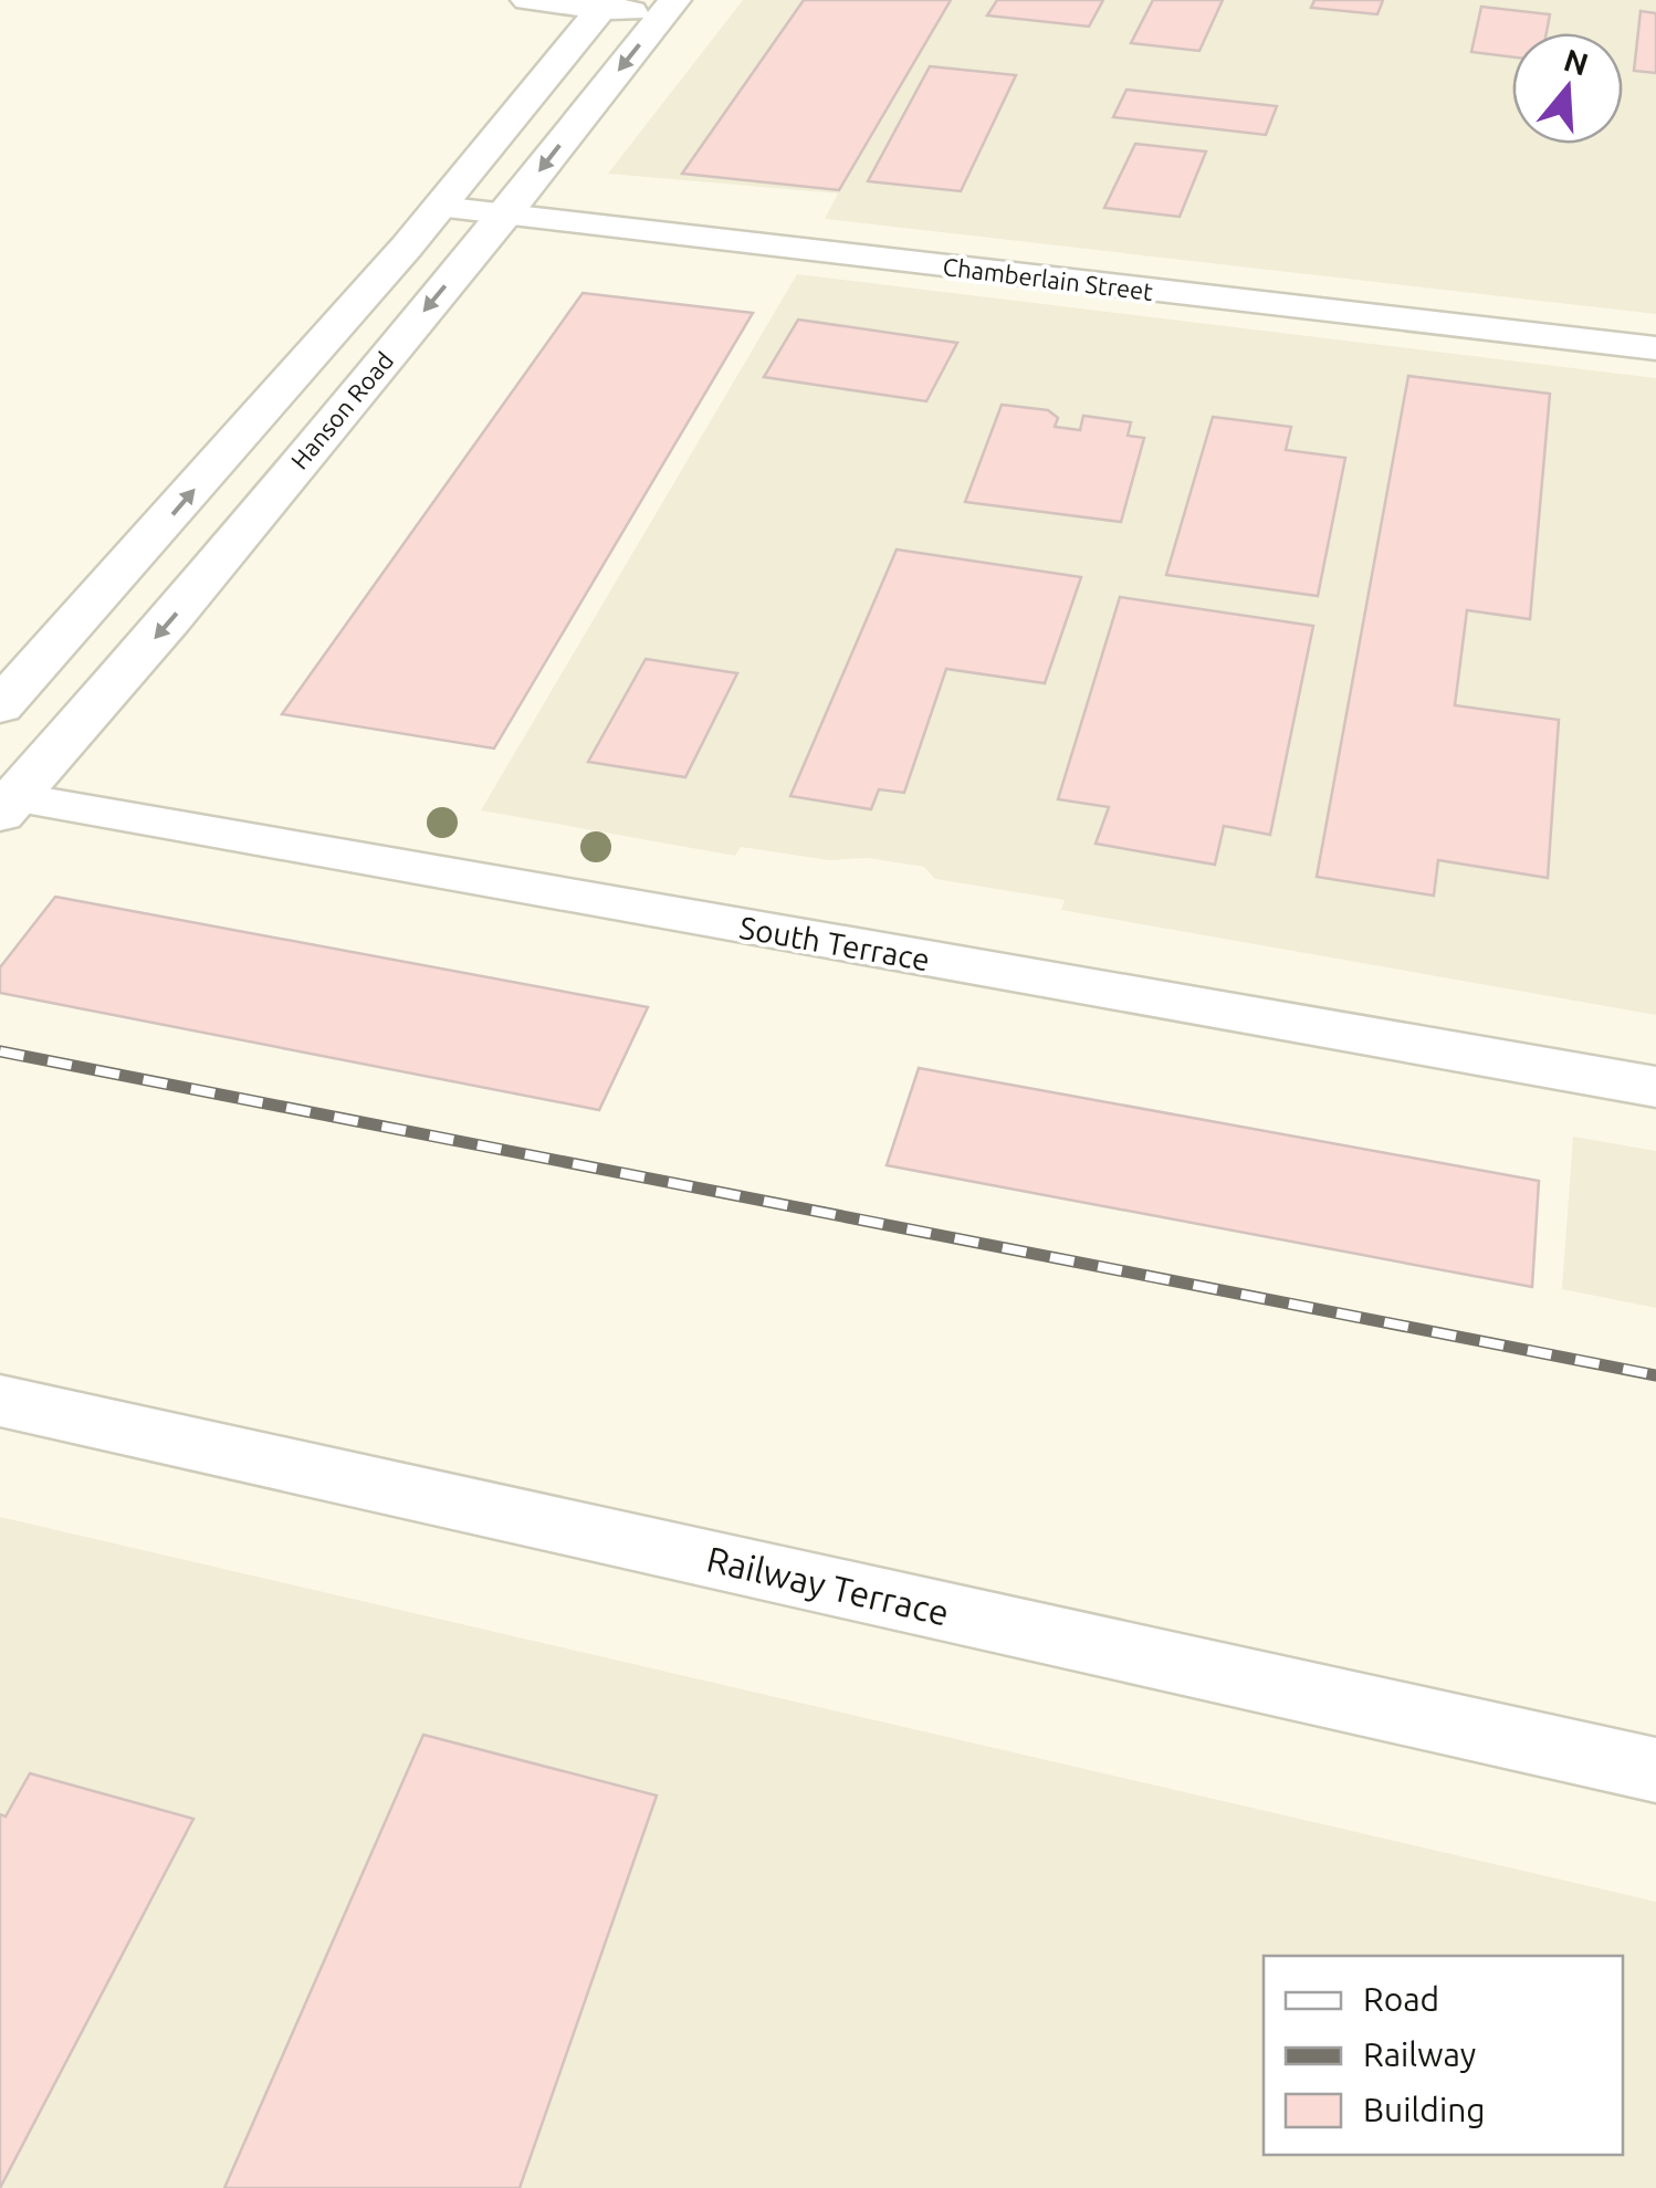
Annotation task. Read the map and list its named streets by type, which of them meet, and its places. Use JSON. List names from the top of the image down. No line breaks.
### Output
{"streets":{"main road":["Hanson Road"],"street":["Chamberlain Street","South Terrace","Railway Terrace"]},"crossings":[["Chamberlain Street","Hanson Road"],["Hanson Road","South Terrace"]],"legend":["Road","Railway","Building"],"north":"top"}
